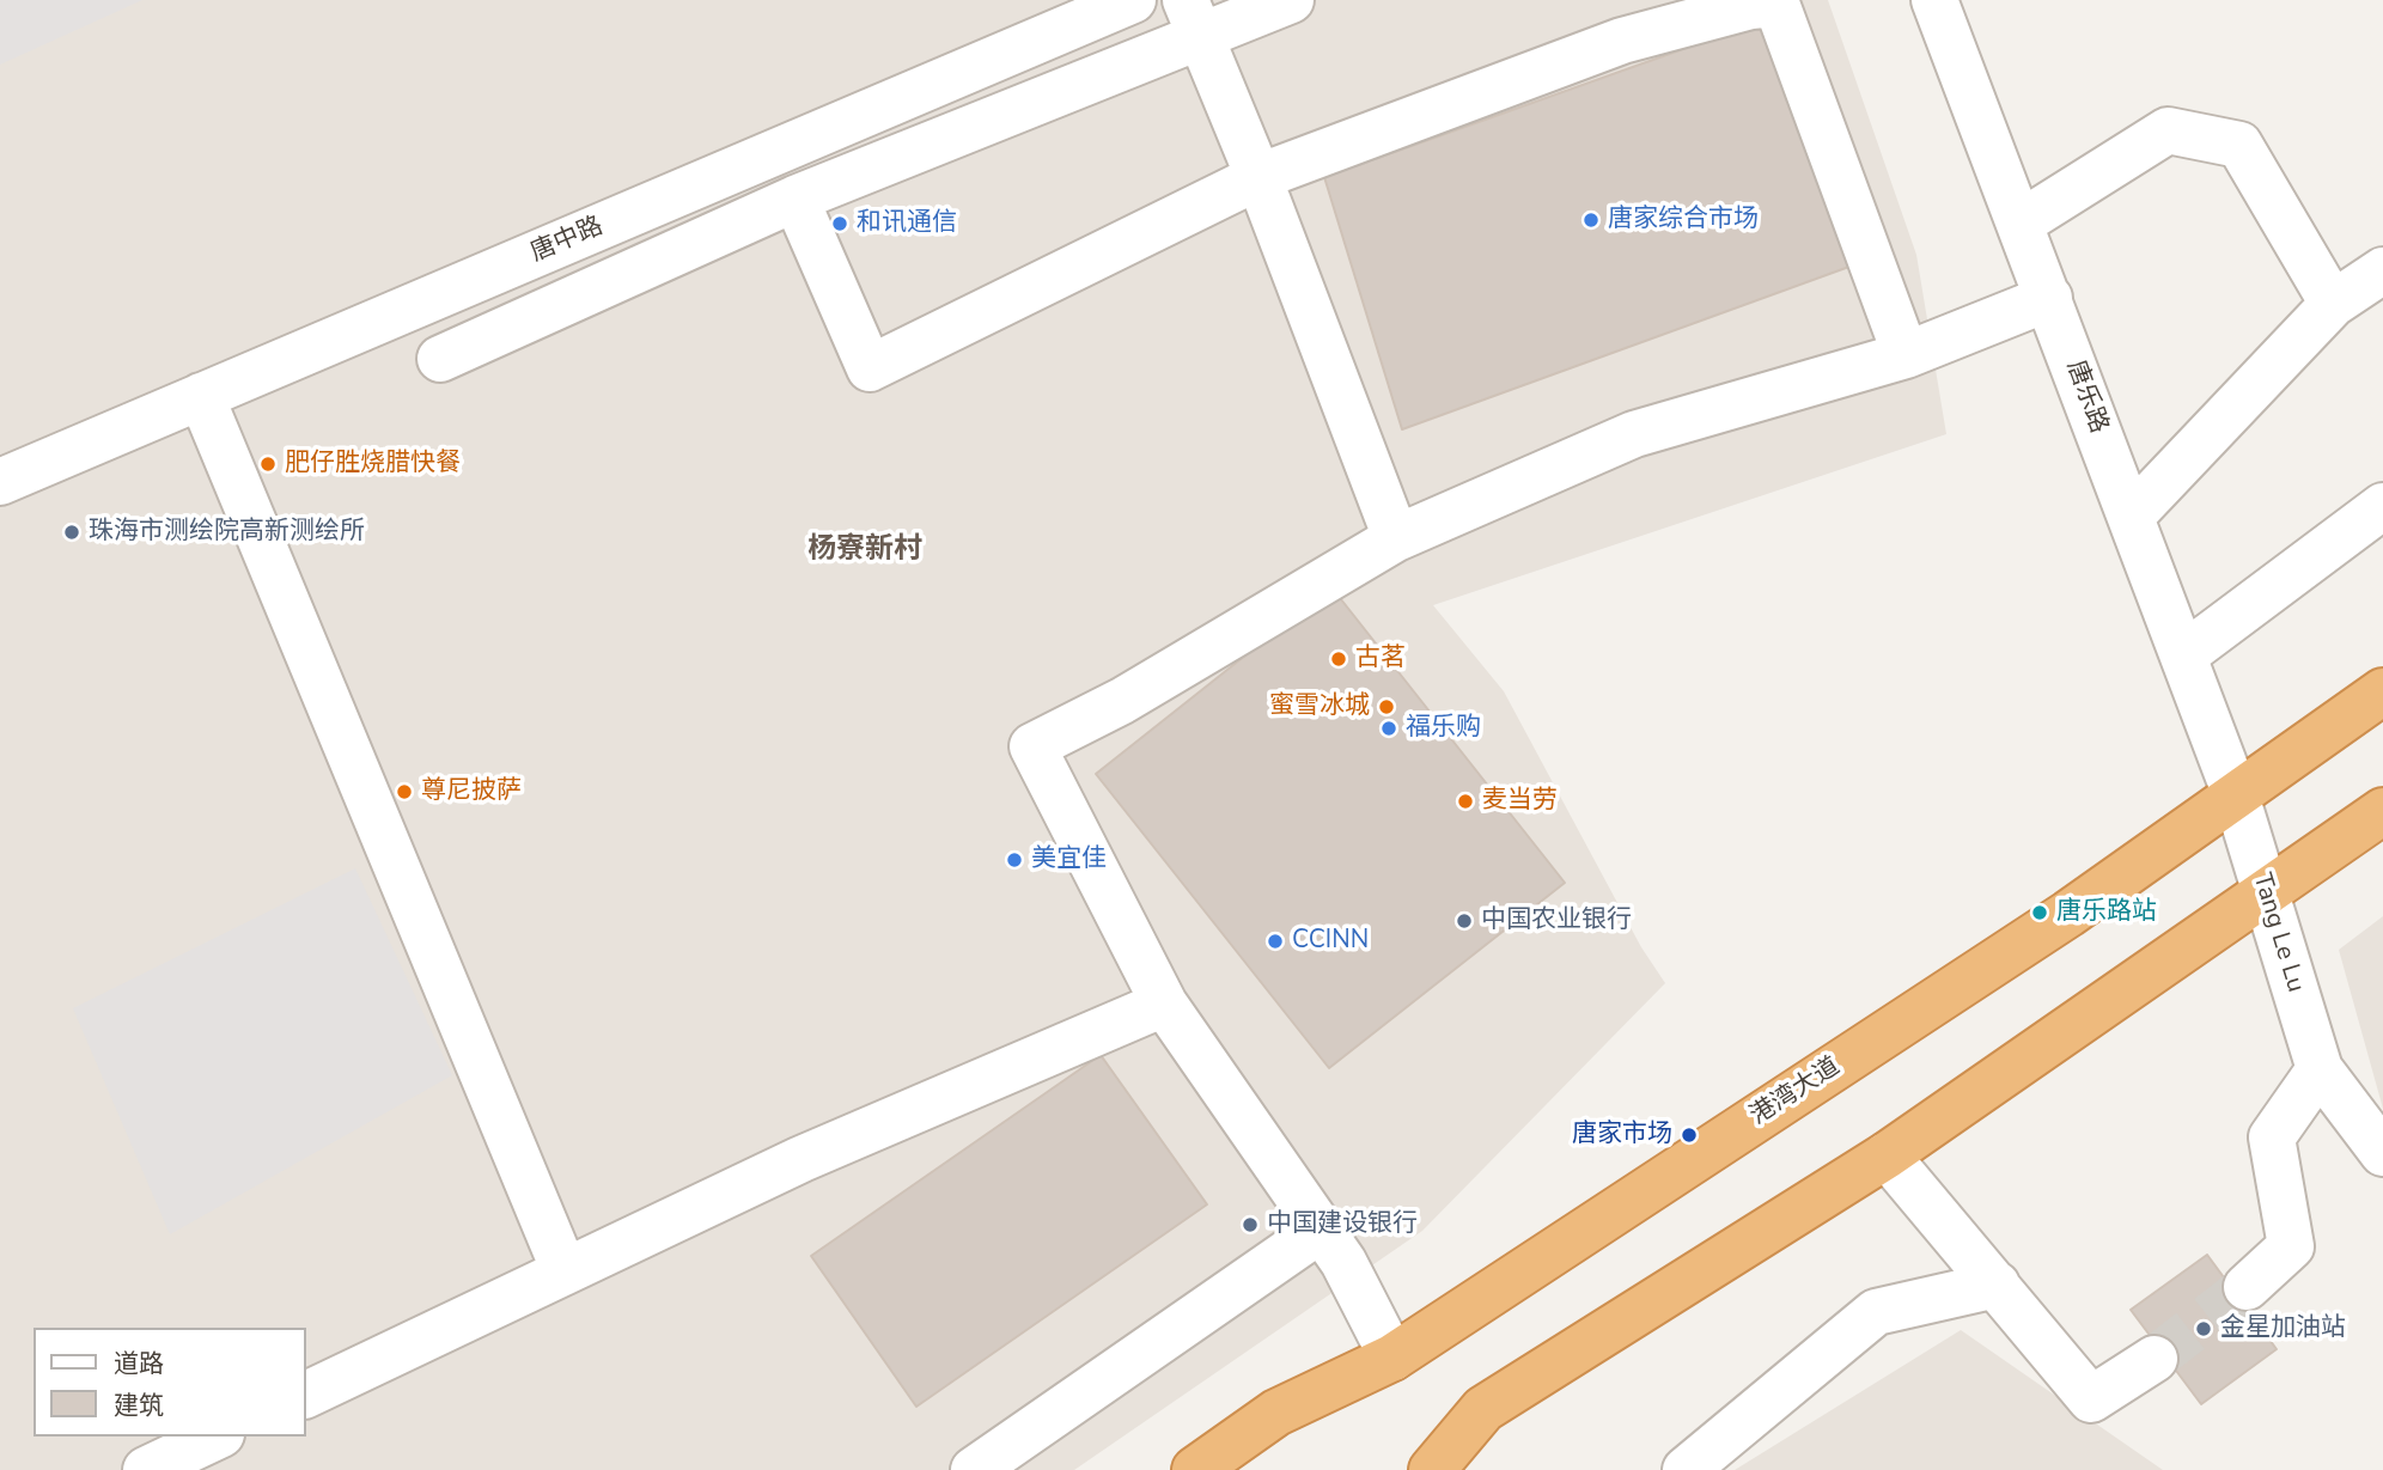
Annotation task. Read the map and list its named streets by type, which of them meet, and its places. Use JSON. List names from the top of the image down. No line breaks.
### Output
{"streets":{"highway":["港湾大道"],"street":["唐中路","唐乐路","Tang Le Lu"]},"crossings":[["唐乐路","Tang Le Lu"],["唐乐路","港湾大道"],["Tang Le Lu","港湾大道"]],"districts":["杨寮新村"],"places":["唐家综合市场","和讯通信","肥仔胜烧腊快餐","珠海市测绘院高新测绘所","古茗","蜜雪冰城","福乐购","尊尼披萨","麦当劳","美宜佳","唐乐路站","中国农业银行","CCINN","唐家市场","中国建设银行","金星加油站"],"legend":["道路","建筑"]}
